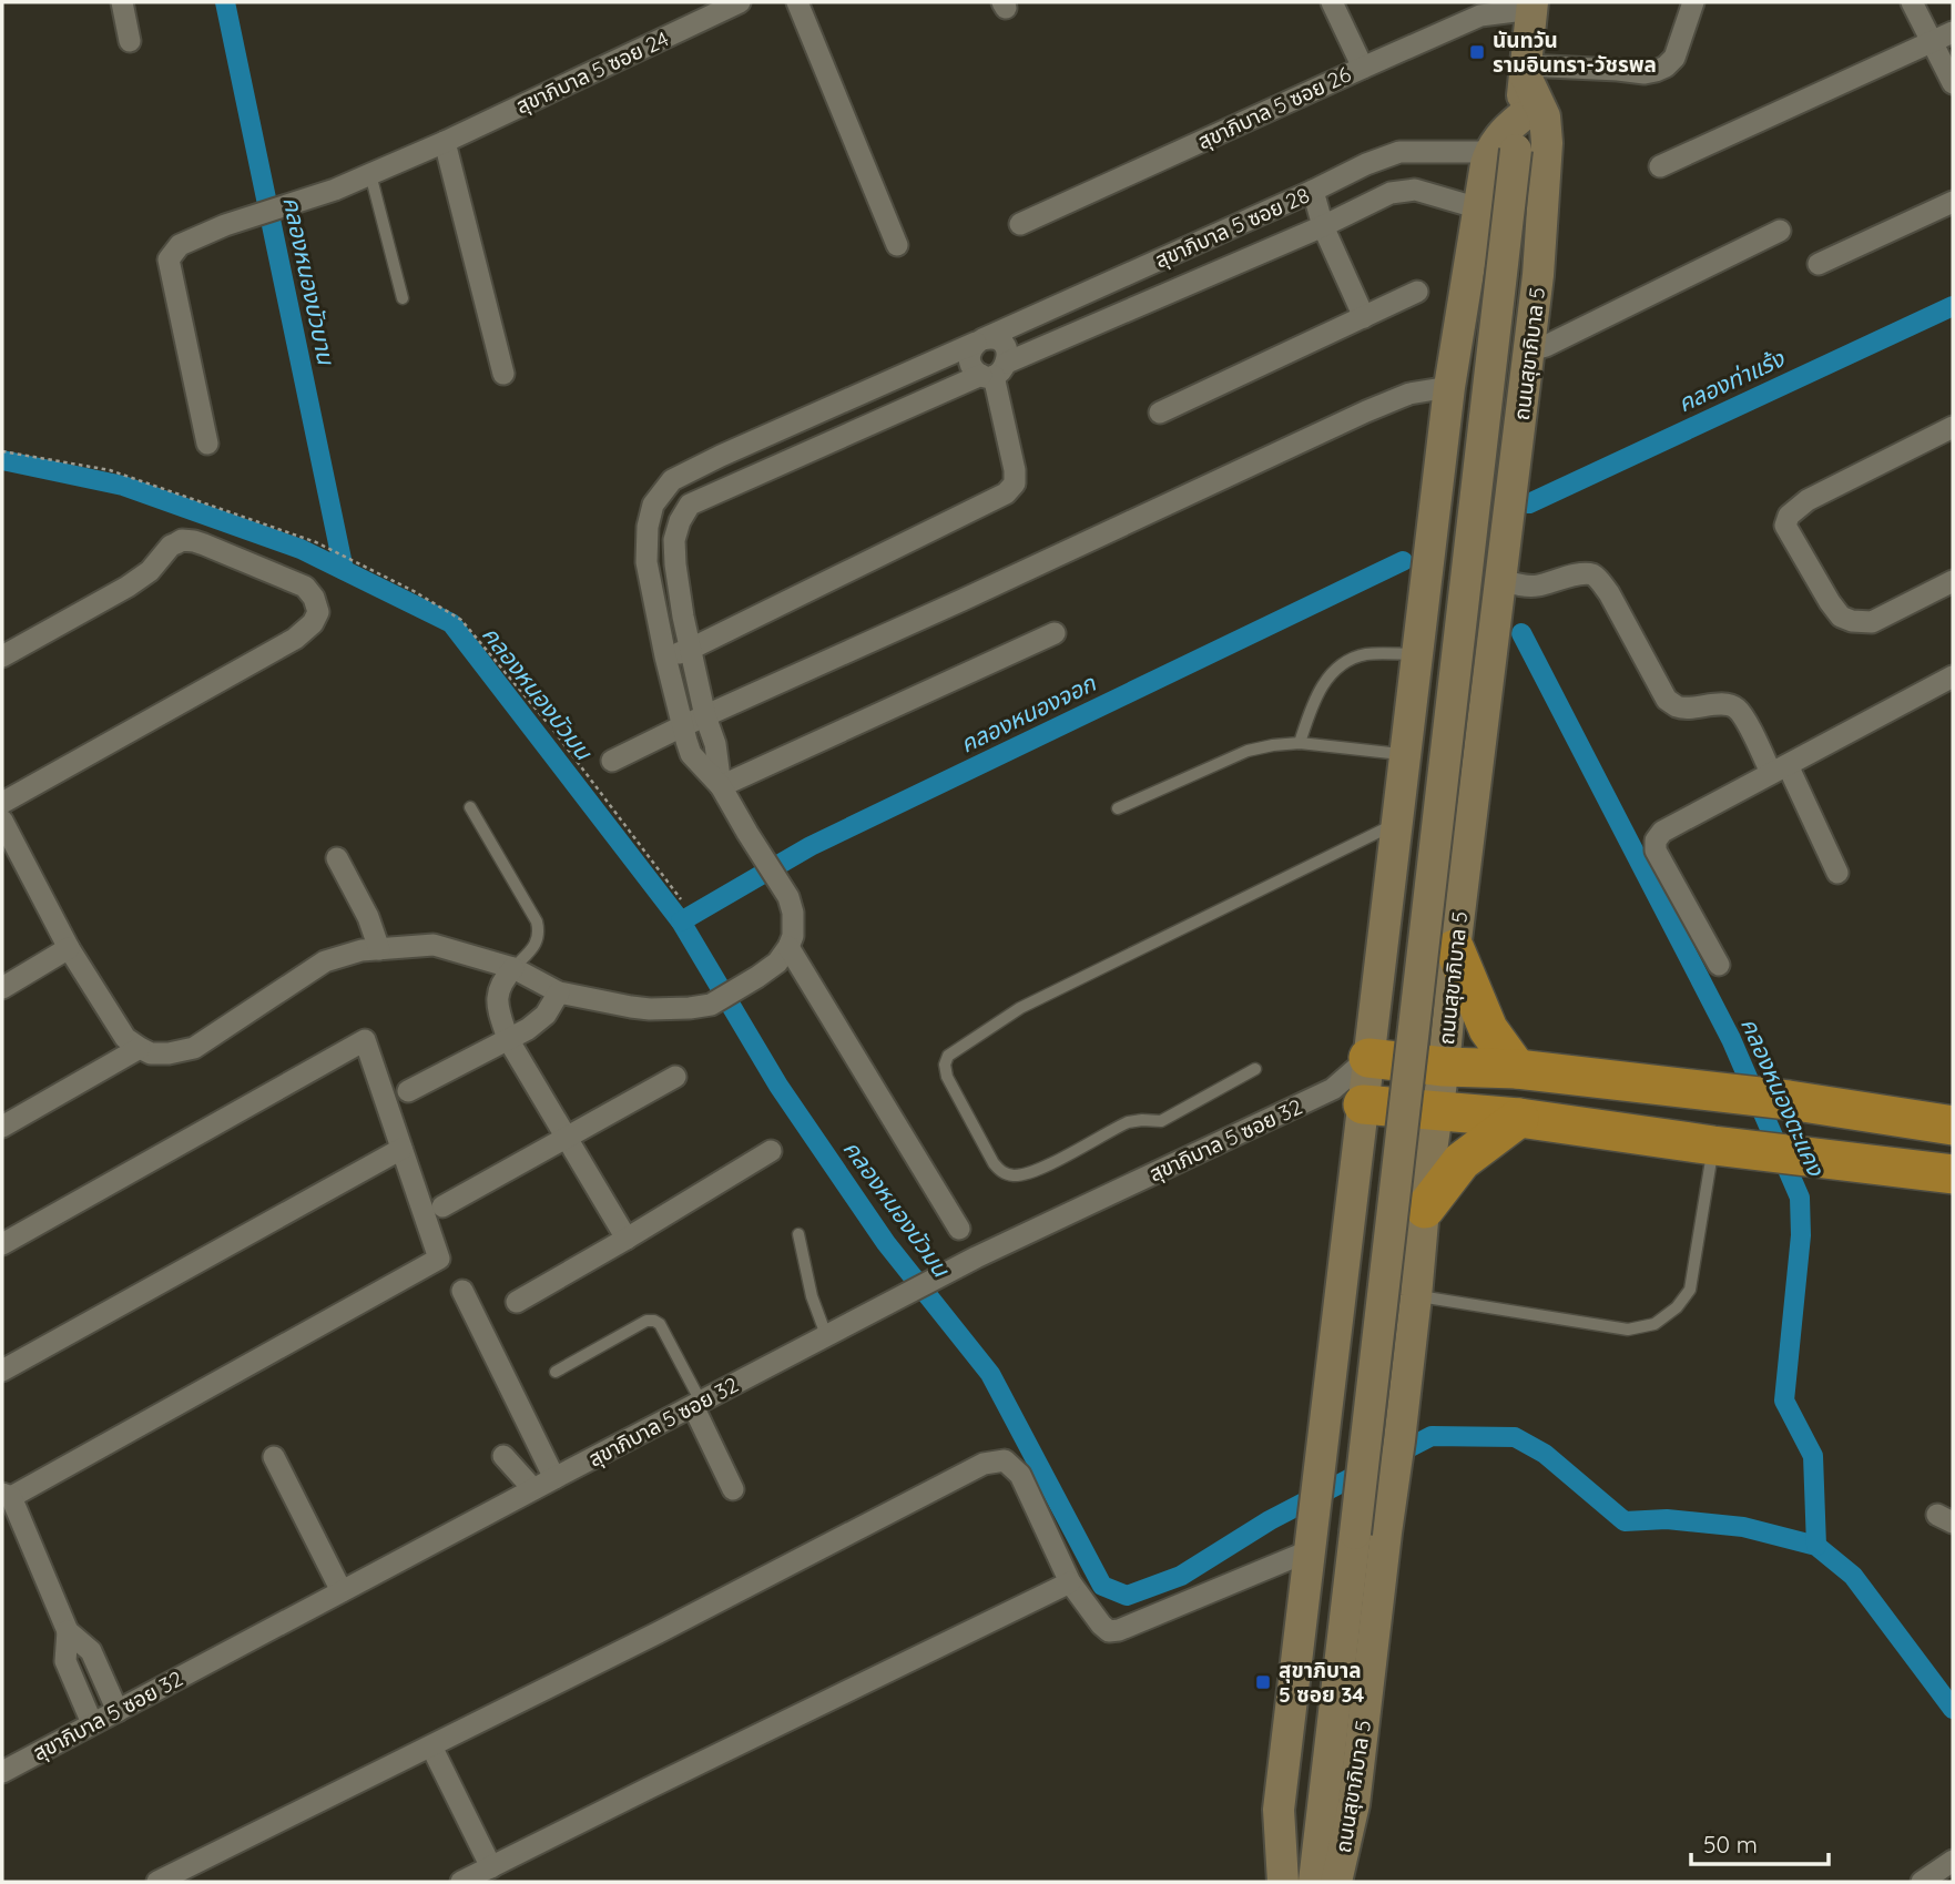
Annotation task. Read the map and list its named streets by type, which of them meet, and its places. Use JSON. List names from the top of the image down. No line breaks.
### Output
{"streets":{"main road":["ถนนสุขาภิบาล 5"],"street":["สุขาภิบาล 5 ซอย 24","สุขาภิบาล 5 ซอย 26","สุขาภิบาล 5 ซอย 28","สุขาภิบาล 5 ซอย 32"]},"crossings":[["สุขาภิบาล 5 ซอย 26","ถนนสุขาภิบาล 5"],["สุขาภิบาล 5 ซอย 28","ถนนสุขาภิบาล 5"],["ถนนสุขาภิบาล 5","สุขาภิบาล 5 ซอย 32"]],"water":["คลองหนองบัวบาน","คลองท่าแร้ง","คลองหนองบัวมน","คลองหนองจอก","คลองหนองตะแคง"],"places":{"transit":["นันทวัน รามอินทรา-วัชรพล","สุขาภิบาล 5 ซอย 34"]},"scale_bar":"50 m"}
